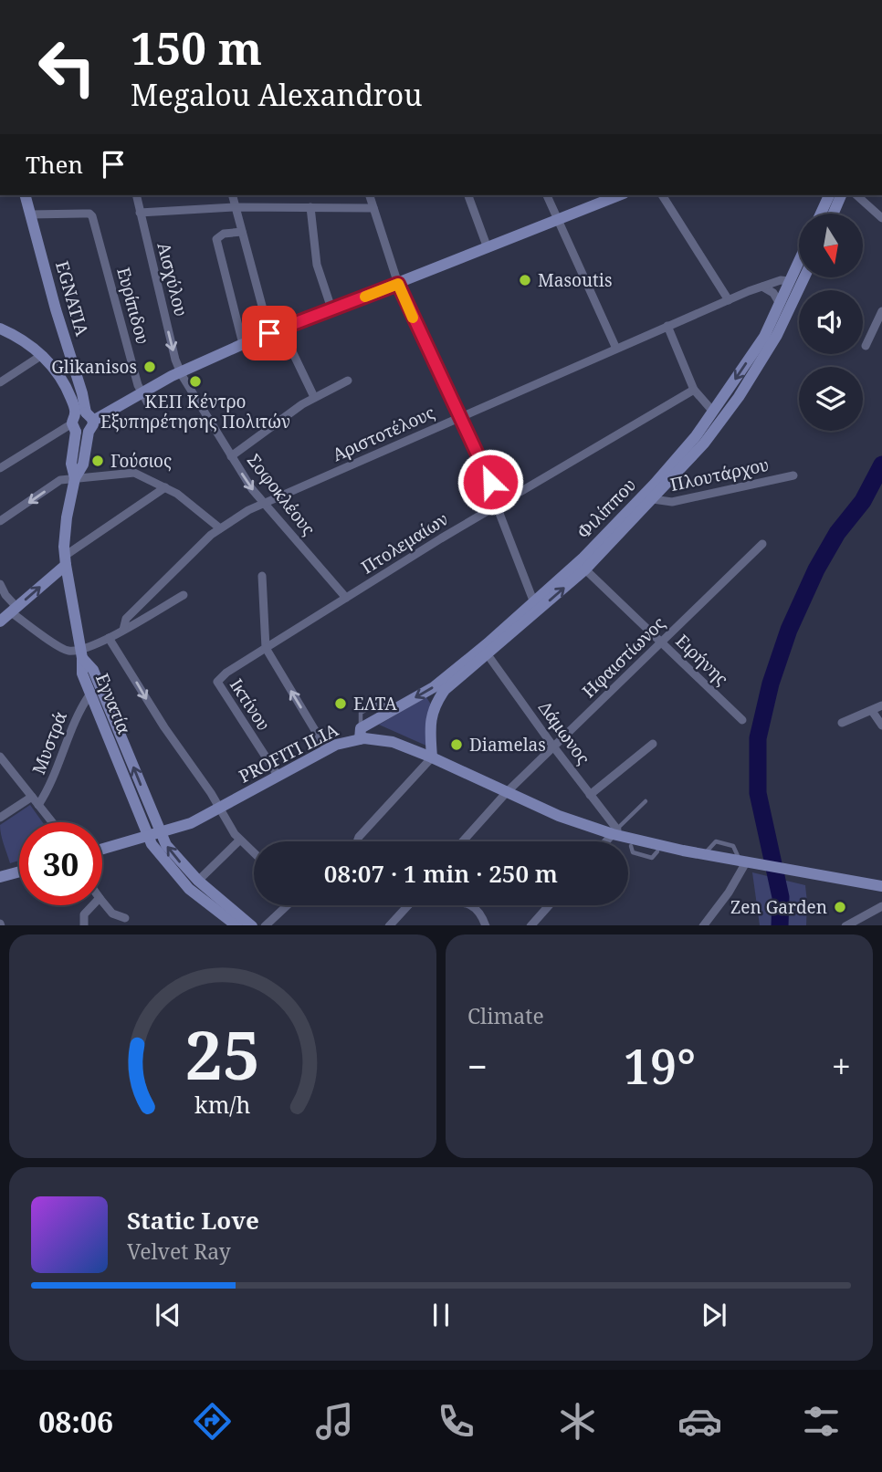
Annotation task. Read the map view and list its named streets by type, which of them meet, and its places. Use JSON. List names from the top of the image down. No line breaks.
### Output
{"streets":{"street":["Αισχύλου","EGNATIA","Ευρίπιδου","Αριστοτέλους","Πλουτάρχου","Σοφοκλέους","Φιλίππου","Πτολεμαίων","Ηφαιστίωνος","Ειρήνης","Εγνατία","Ικτίνου","Δάμωνος","Μυστρά","PROFITI ILIA"]},"crossings":[["Αισχύλου","Σοφοκλέους"],["EGNATIA","Ευρίπιδου"],["EGNATIA","Αριστοτέλους"],["EGNATIA","Εγνατία"],["Αριστοτέλους","Σοφοκλέους"],["Αριστοτέλους","Φιλίππου"],["Αριστοτέλους","Εγνατία"],["Πλουτάρχου","Φιλίππου"],["Σοφοκλέους","Πτολεμαίων"],["Φιλίππου","Ειρήνης"],["Φιλίππου","Δάμωνος"],["Φιλίππου","PROFITI ILIA"],["Πτολεμαίων","Ικτίνου"],["Ηφαιστίωνος","Ειρήνης"],["Ηφαιστίωνος","Δάμωνος"],["Ηφαιστίωνος","PROFITI ILIA"],["Εγνατία","Μυστρά"],["Εγνατία","PROFITI ILIA"],["Ικτίνου","PROFITI ILIA"],["Δάμωνος","PROFITI ILIA"]],"one_way":["Αισχύλου"],"places":["Masoutis","Glikanisos","ΚΕΠ Κέντρο Εξυπηρέτησης Πολιτών","Γούσιος","ΕΛΤΑ","Diamelas","Zen Garden"],"north":"bottom","page":{"turn":["150 m","Megalou Alexandrou"],"then":"Then","limit":"30","trip":"08:07 · 1 min · 250 m","tile":"Climate","heat":["−","19°","+"],"song":["Static Love","Velvet Ray"],"tabs":"08:06","gauge":["25","km/h"]}}
